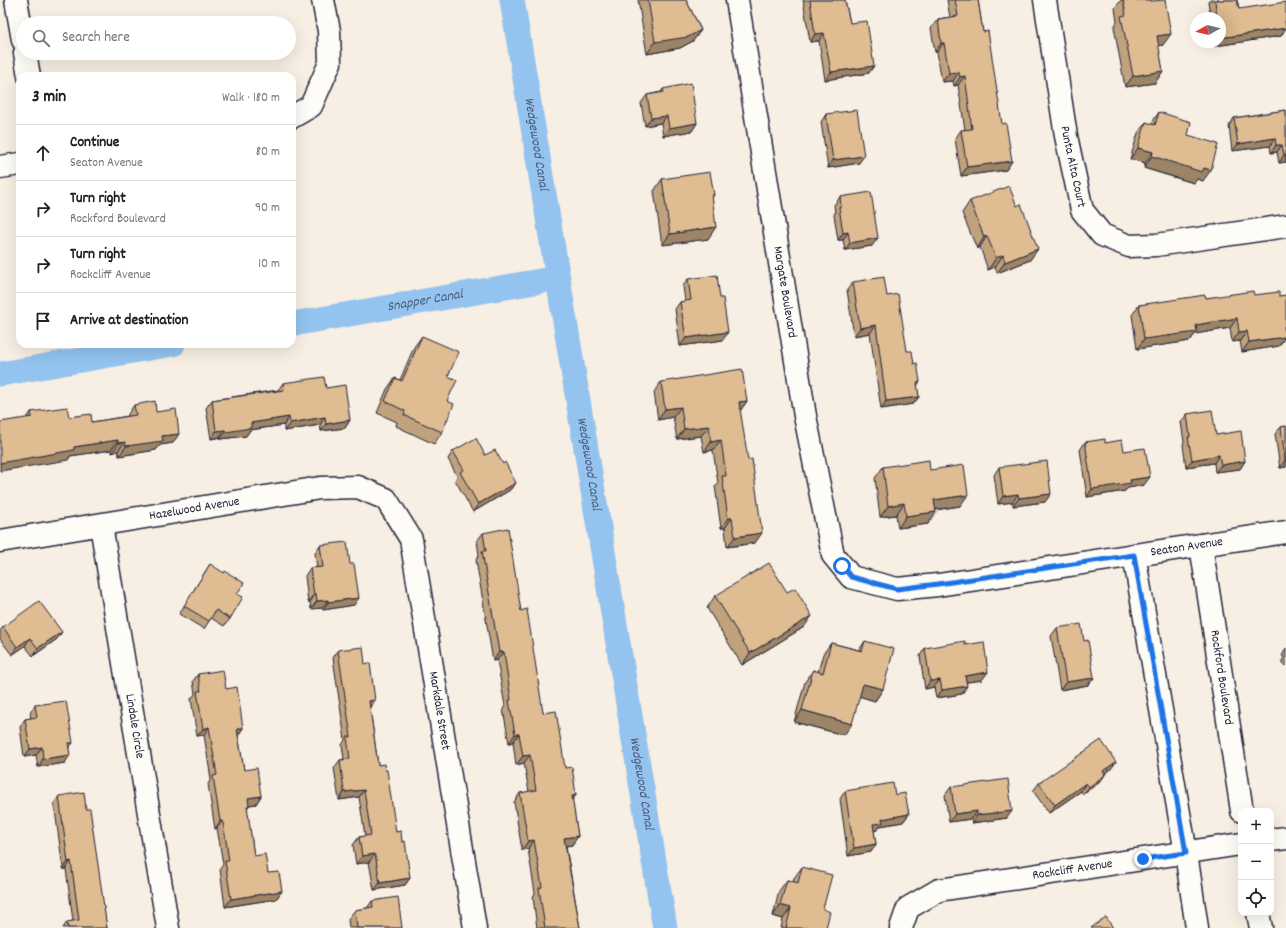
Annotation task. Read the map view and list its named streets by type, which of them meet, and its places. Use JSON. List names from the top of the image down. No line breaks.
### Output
{"streets":{"street":["Punta Alta Court","Margate Boulevard","Hazelwood Avenue","Seaton Avenue","Rockford Boulevard","Markdale Street","Lindale Circle","Rockcliff Avenue"]},"crossings":[["Margate Boulevard","Seaton Avenue"],["Hazelwood Avenue","Markdale Street"],["Hazelwood Avenue","Lindale Circle"],["Seaton Avenue","Rockford Boulevard"]],"water":["Wedgewood Canal","Snapper Canal"],"north":"left","page":{"search":"Search here","heading":["3 min","Walk · 180 m"],"list":[["Continue","Seaton Avenue","80 m"],["Turn right","Rockford Boulevard","90 m"],["Turn right","Rockcliff Avenue","10 m"],"Arrive at destination"],"map_buttons":["+","−"]}}
